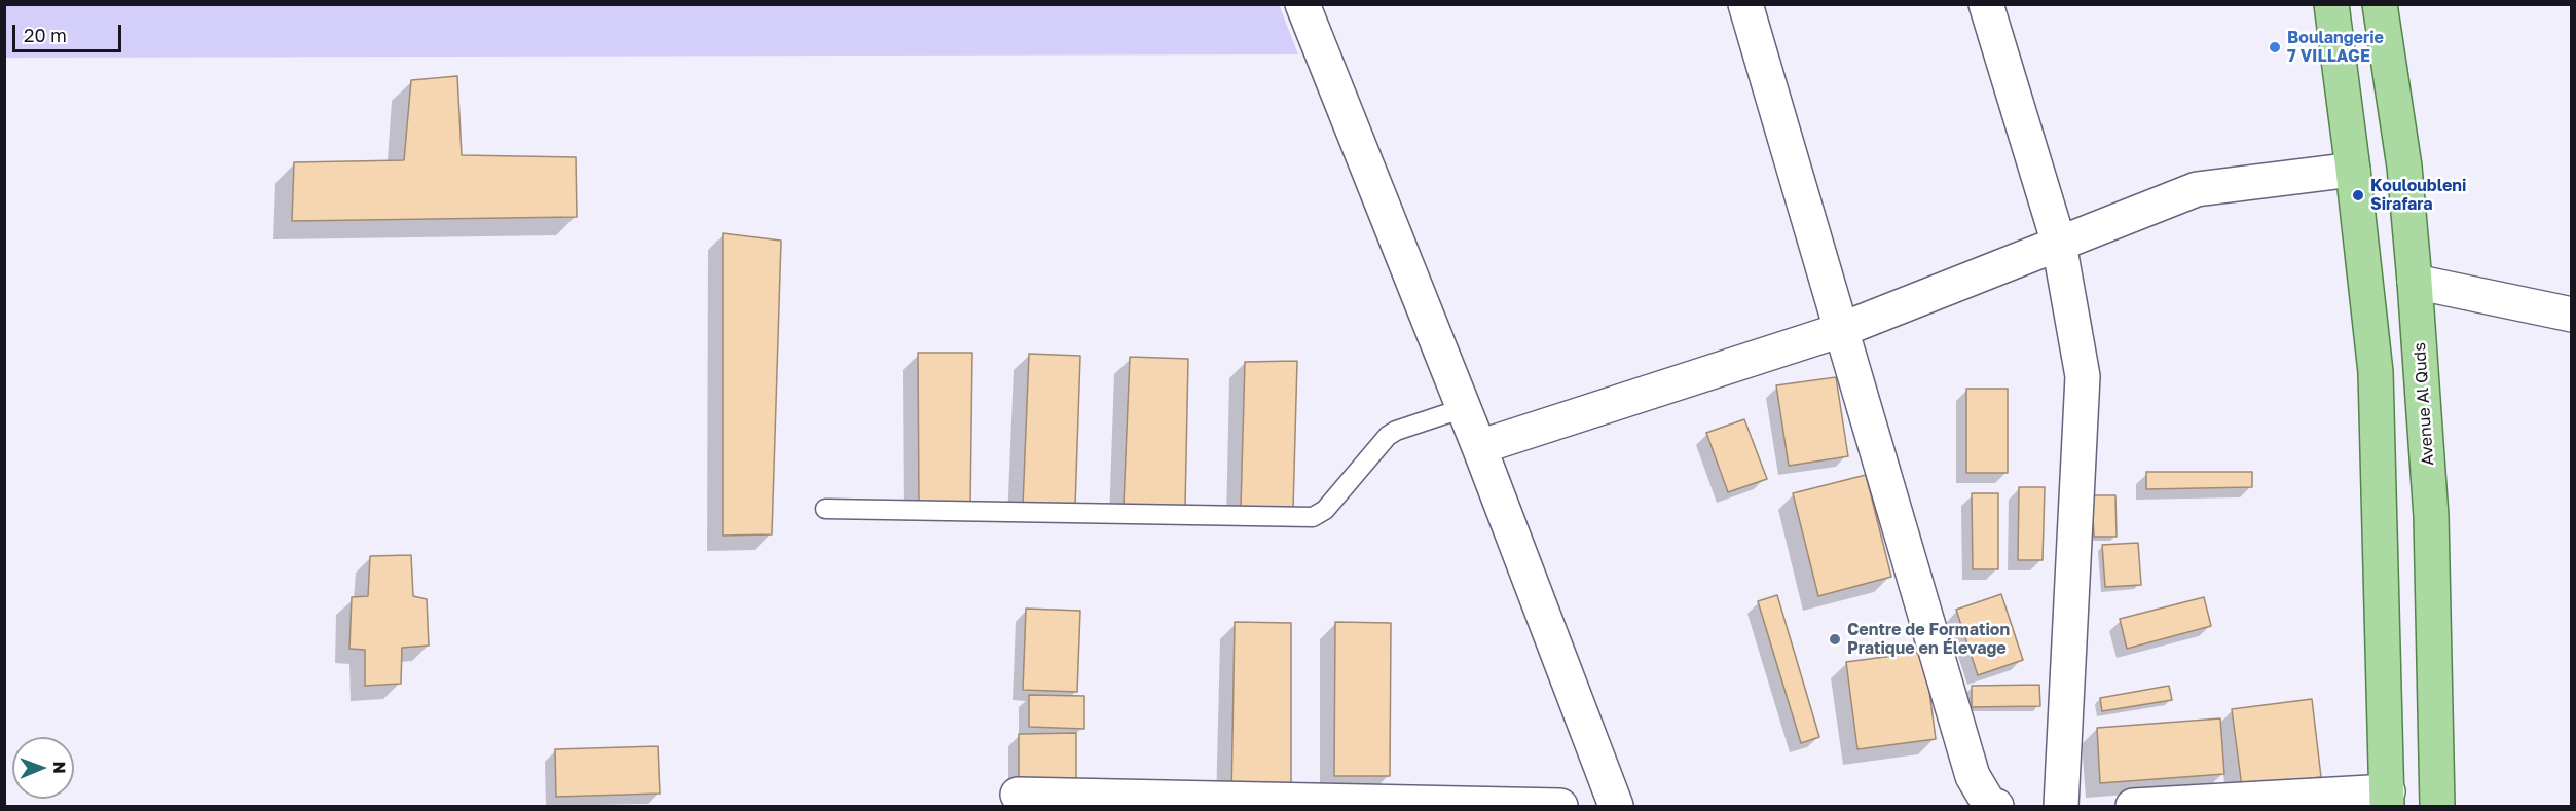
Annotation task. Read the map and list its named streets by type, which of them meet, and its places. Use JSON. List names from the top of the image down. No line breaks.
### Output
{"streets":{"main road":["Avenue Al Quds"]},"places":["Boulangerie 7 VILLAGE","Kouloubleni Sirafara","Centre de Formation Pratique en Élevage"],"scale_bar":"20 m","north":"right"}
